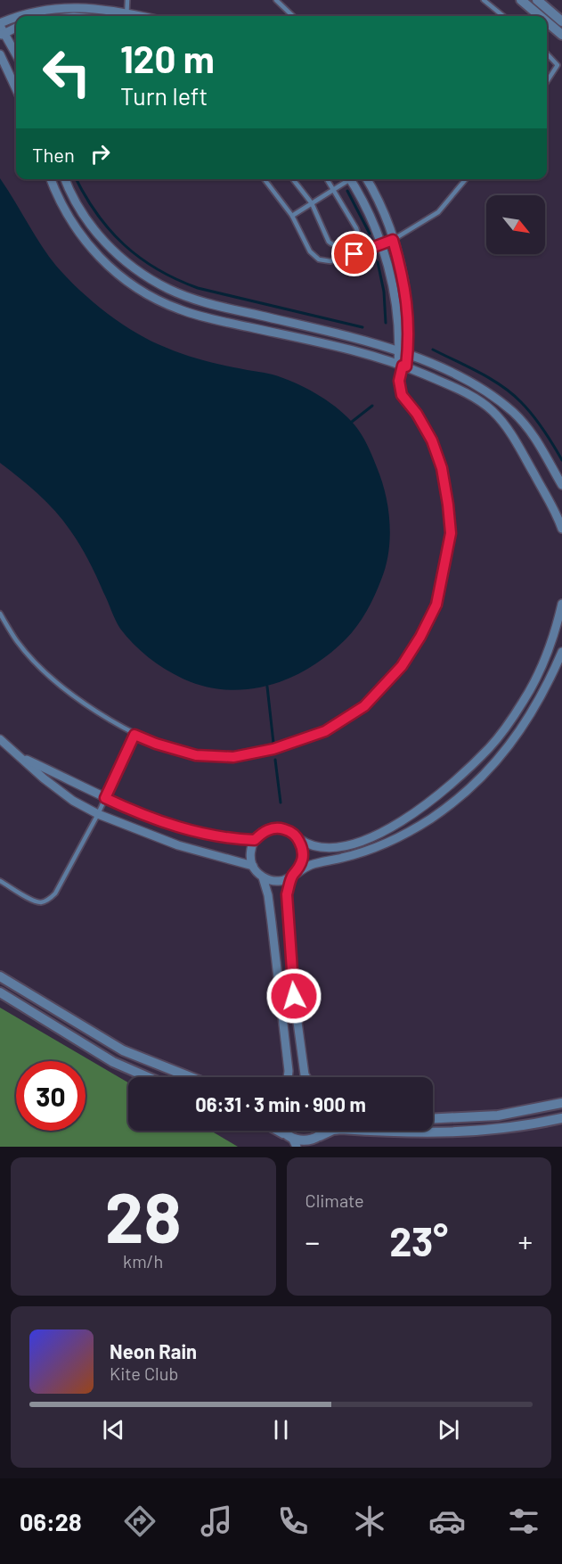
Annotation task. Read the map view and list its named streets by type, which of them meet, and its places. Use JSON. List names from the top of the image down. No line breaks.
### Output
{"north":"bottom right","page":{"turn":["120 m","Turn left"],"then":"Then","limit":"30","trip":"06:31 · 3 min · 900 m","tile":[["28","km/h"],"Climate"],"heat":["−","23°","+"],"song":["Neon Rain","Kite Club"],"tabs":"06:28"}}
